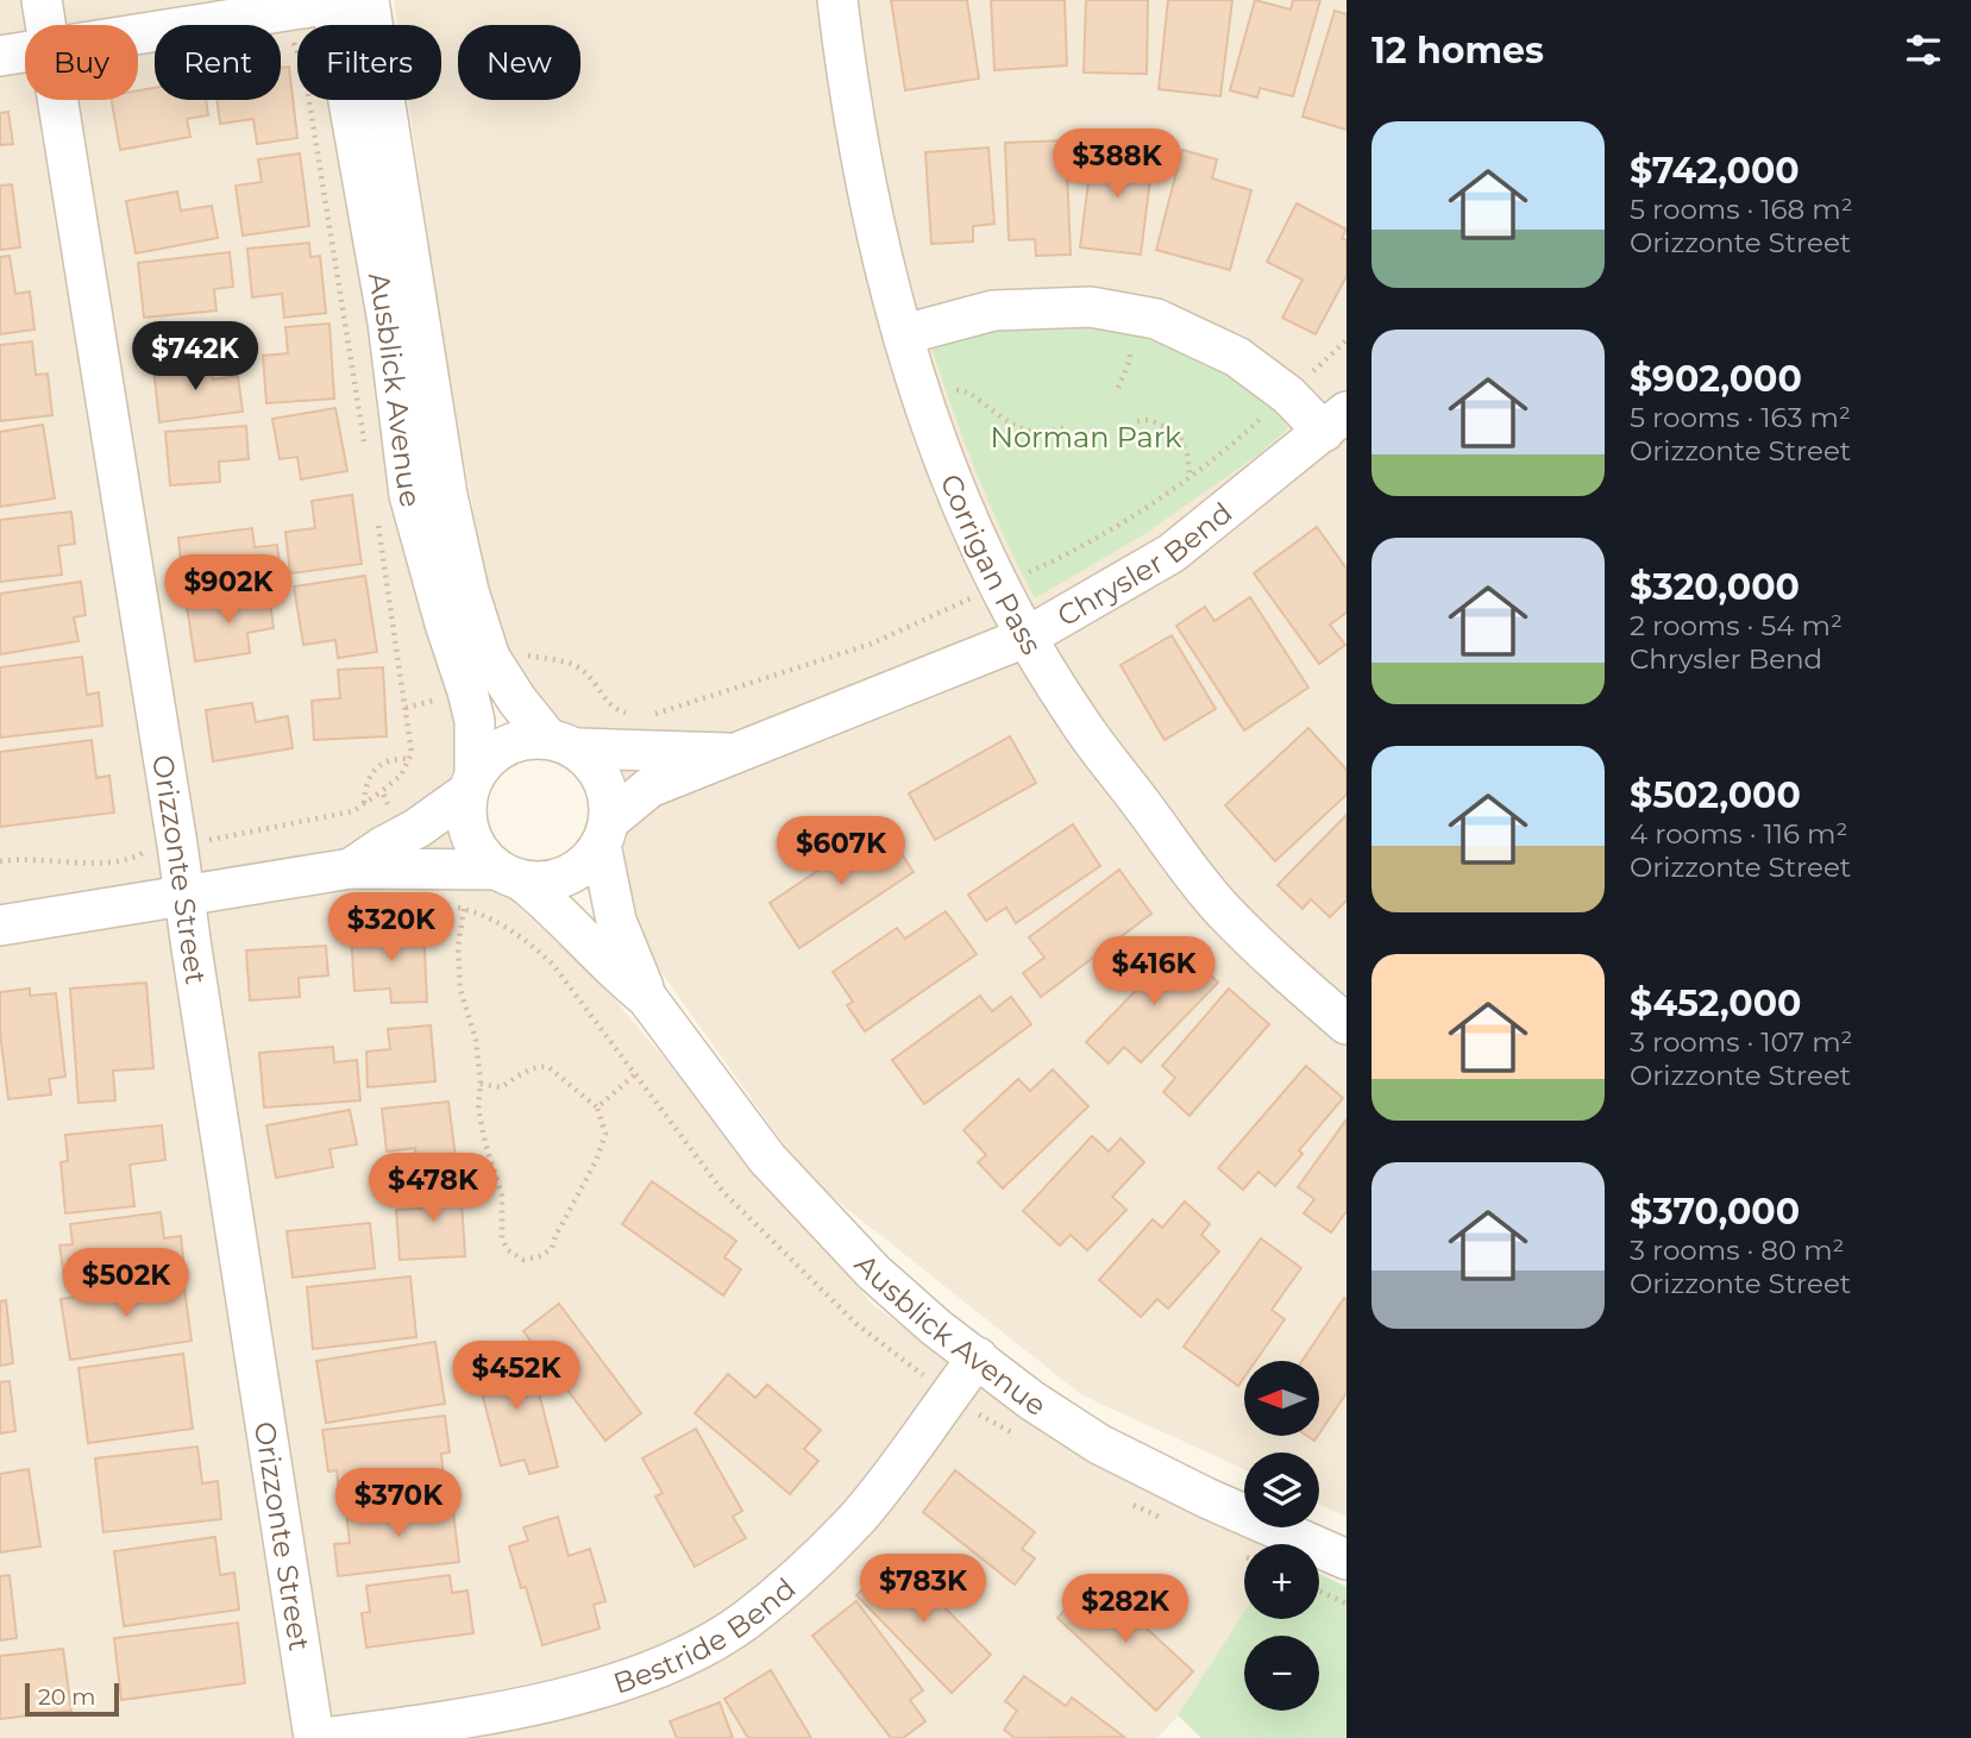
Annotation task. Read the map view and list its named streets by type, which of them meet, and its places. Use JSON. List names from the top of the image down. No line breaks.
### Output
{"streets":{"street":["Ausblick Avenue","Corrigan Pass","Chrysler Bend","Orizzonte Street","Bestride Bend"]},"crossings":[["Ausblick Avenue","Chrysler Bend"],["Ausblick Avenue","Bestride Bend"],["Corrigan Pass","Chrysler Bend"]],"parks":["Norman Park"],"scale_bar":"20 m","north":"left","page":{"heading":"12 homes","chip":["Buy","Rent","Filters","New"],"list":[{"name":"$742,000","note":"5 rooms · 168 m² · Orizzonte Street"},{"name":"$902,000","note":"5 rooms · 163 m² · Orizzonte Street"},{"name":"$320,000","note":"2 rooms · 54 m² · Chrysler Bend"},{"name":"$502,000","note":"4 rooms · 116 m² · Orizzonte Street"},{"name":"$452,000","note":"3 rooms · 107 m² · Orizzonte Street"},{"name":"$370,000","note":"3 rooms · 80 m² · Orizzonte Street"}],"price":["$388K","$742K","$902K","$607K","$320K","$416K","$478K","$502K","$452K","$370K","$783K","$282K"],"map_buttons":["+","−"],"scale":"20 m"}}
